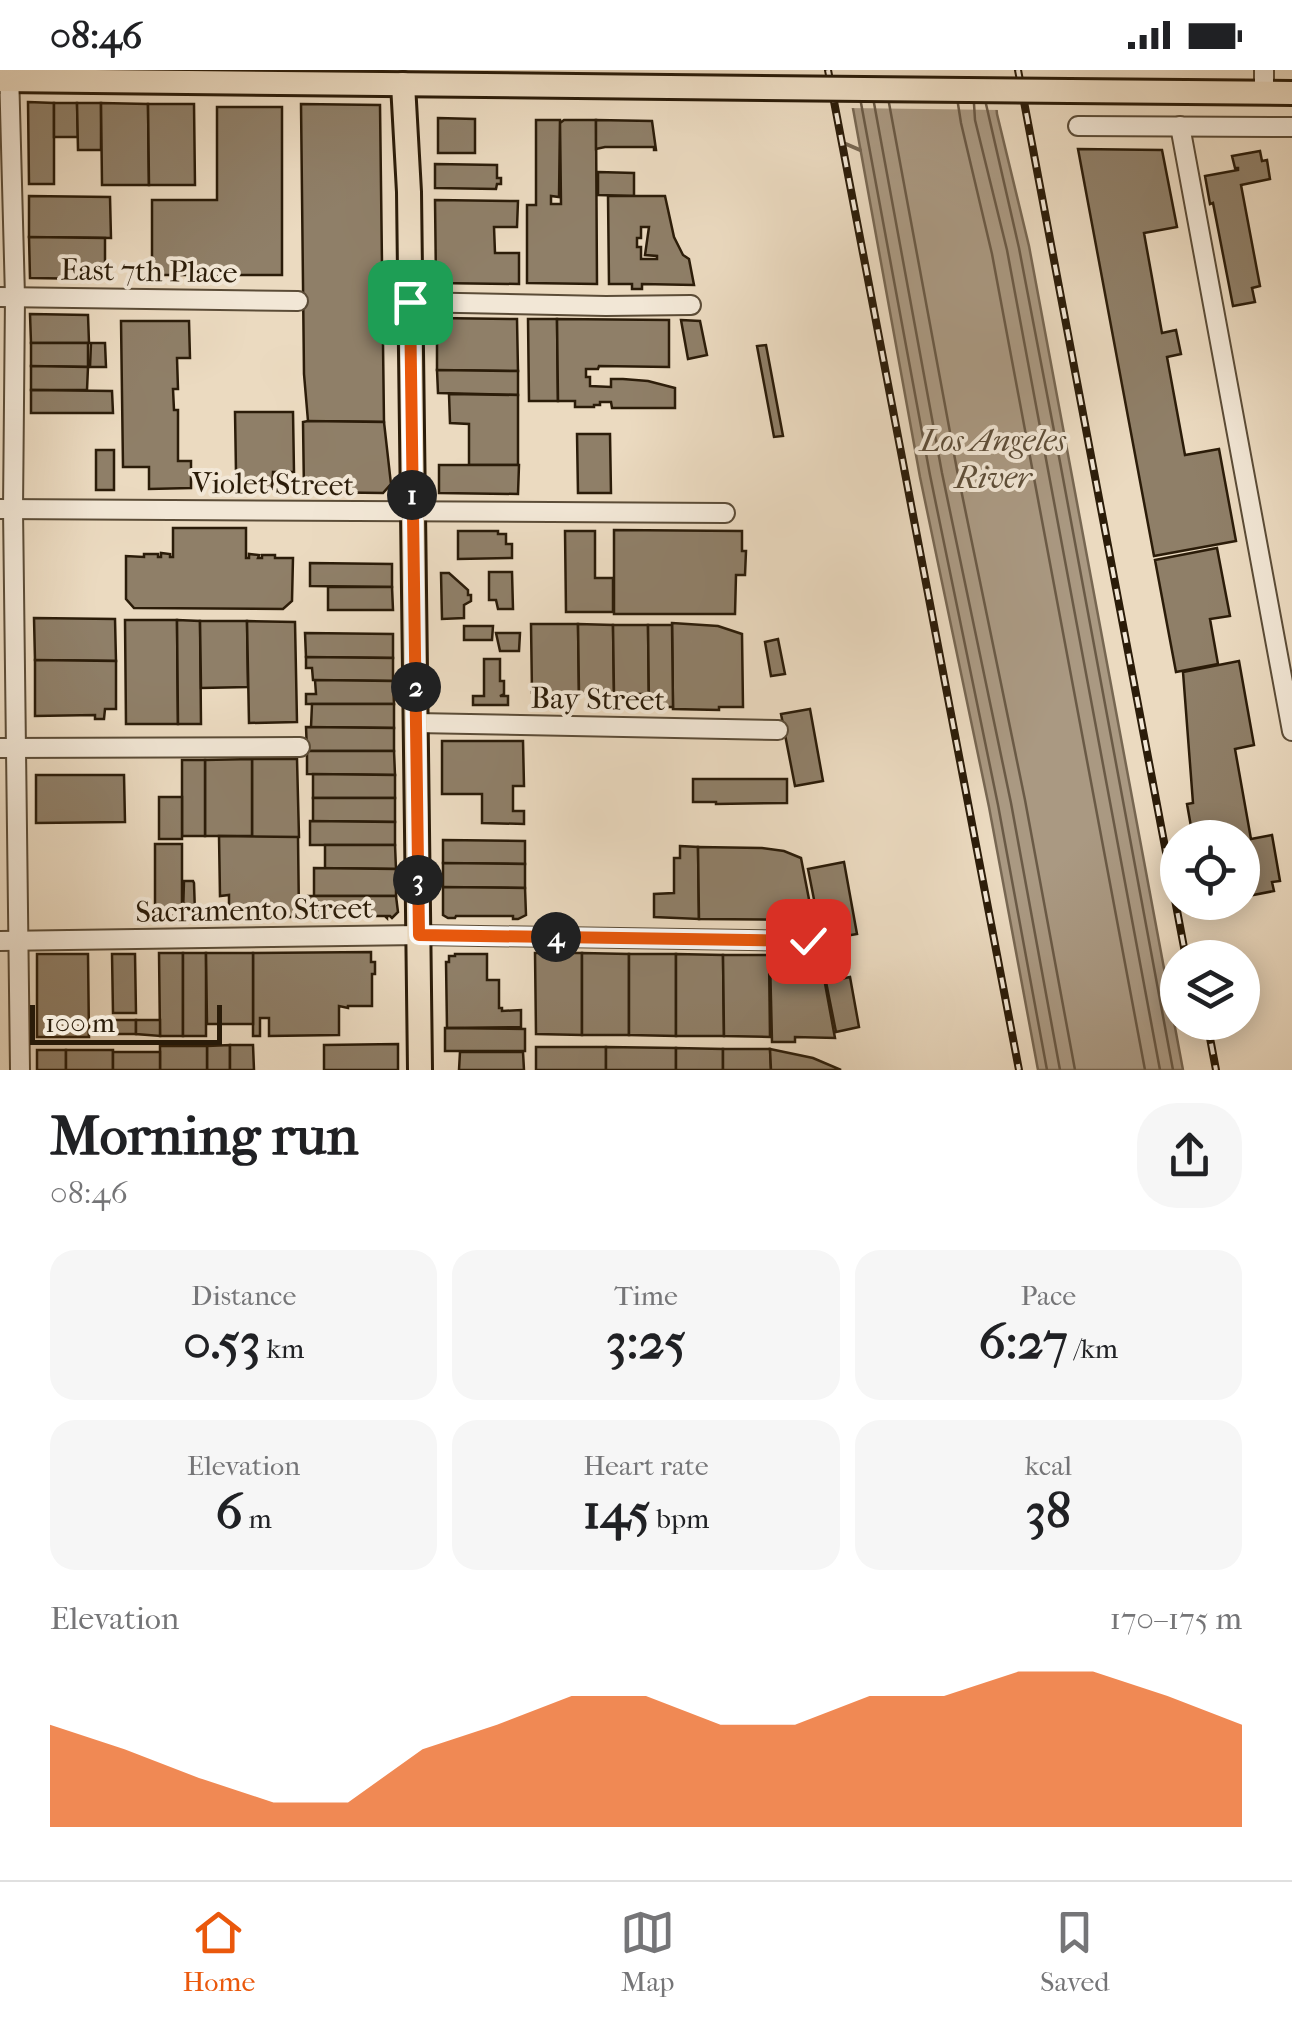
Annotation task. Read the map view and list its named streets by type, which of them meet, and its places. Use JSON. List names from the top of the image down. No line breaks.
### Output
{"streets":{"street":["East 7th Place","Violet Street","Bay Street","Sacramento Street"]},"water":["Los Angeles River"],"scale_bar":"100 m","page":{"status":"08:46","pins":["1","2","3","4"],"scale":"100 m","heading":["Morning run","08:46"],"stats":[["Distance","0.53 km"],["Time","3:25"],["Pace","6:27 /km"],["Elevation","6 m"],["Heart rate","145 bpm"],["kcal","38"]],"chart":["Elevation","170–175 m"],"tabs":["Home","Map","Saved"]}}
